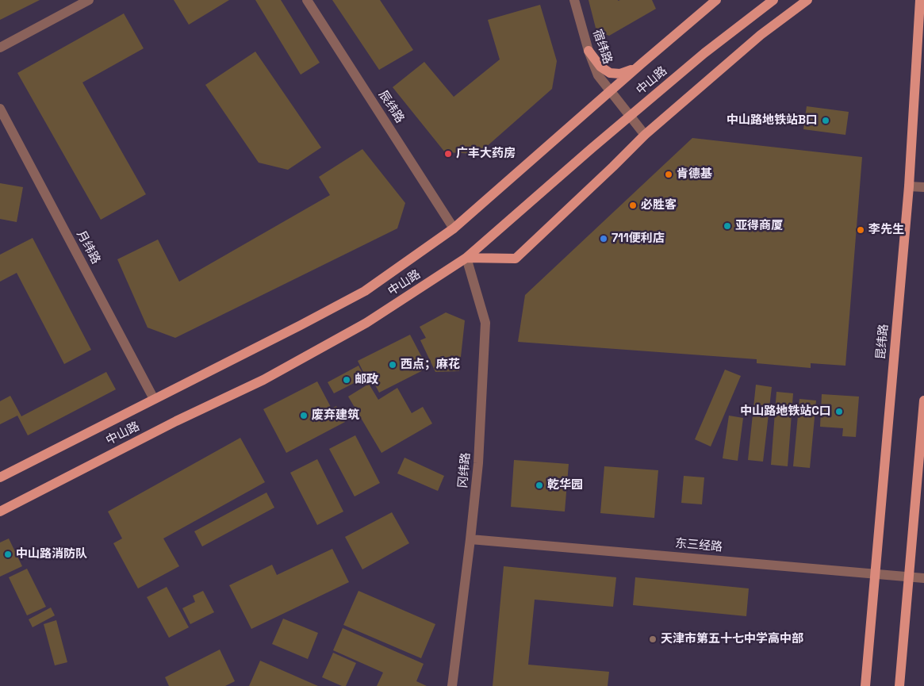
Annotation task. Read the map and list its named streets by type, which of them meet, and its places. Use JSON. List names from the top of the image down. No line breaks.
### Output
{"streets":{"main road":["中山路","昆纬路"],"street":["宿纬路","辰纬路","月纬路","冈纬路","东三经路"]},"crossings":[["宿纬路","中山路"],["中山路","辰纬路"],["中山路","月纬路"],["中山路","冈纬路"],["昆纬路","东三经路"],["冈纬路","东三经路"]],"places":["中山路地铁站B口","广丰大药房","肯德基","必胜客","亚得商厦","李先生","711便利店","西点；麻花","邮政","中山路地铁站C口","废弃建筑","乾华园","中山路消防队","天津市第五十七中学高中部"]}
